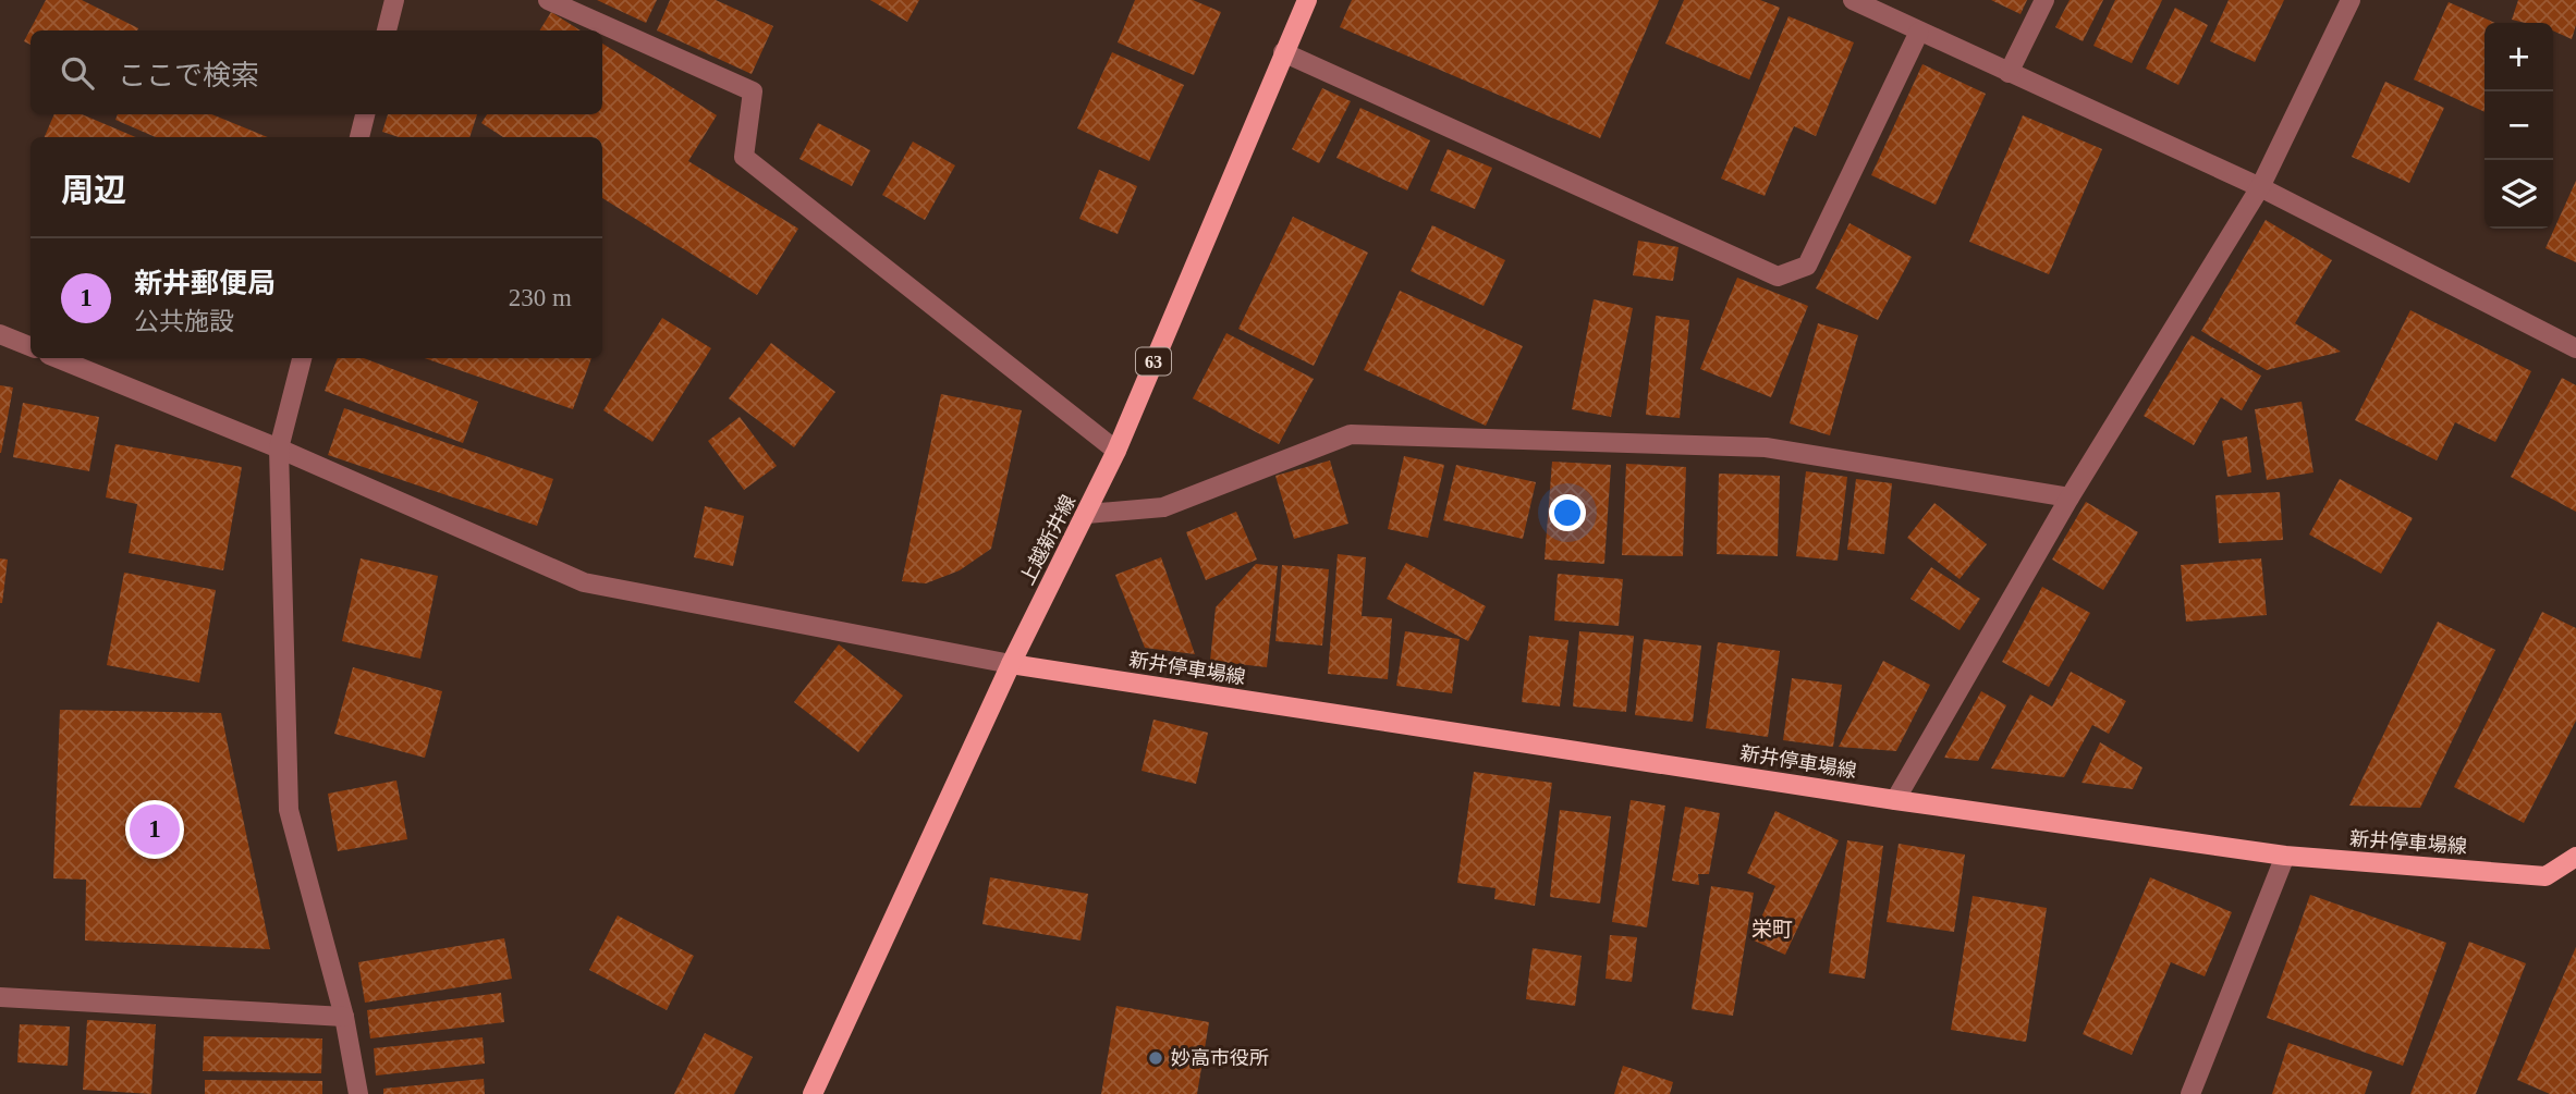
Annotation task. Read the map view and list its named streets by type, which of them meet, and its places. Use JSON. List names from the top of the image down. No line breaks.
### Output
{"streets":{"main road":["63","上越新井線","新井停車場線"]},"crossings":[["上越新井線","新井停車場線"]],"districts":["栄町"],"places":["妙高市役所"],"page":{"map_buttons":["+","−"],"search":"ここで検索","heading":"周辺","list":[{"mark":"1","name":"新井郵便局","note":"公共施設","value":"230 m"}],"pins":"1"}}
